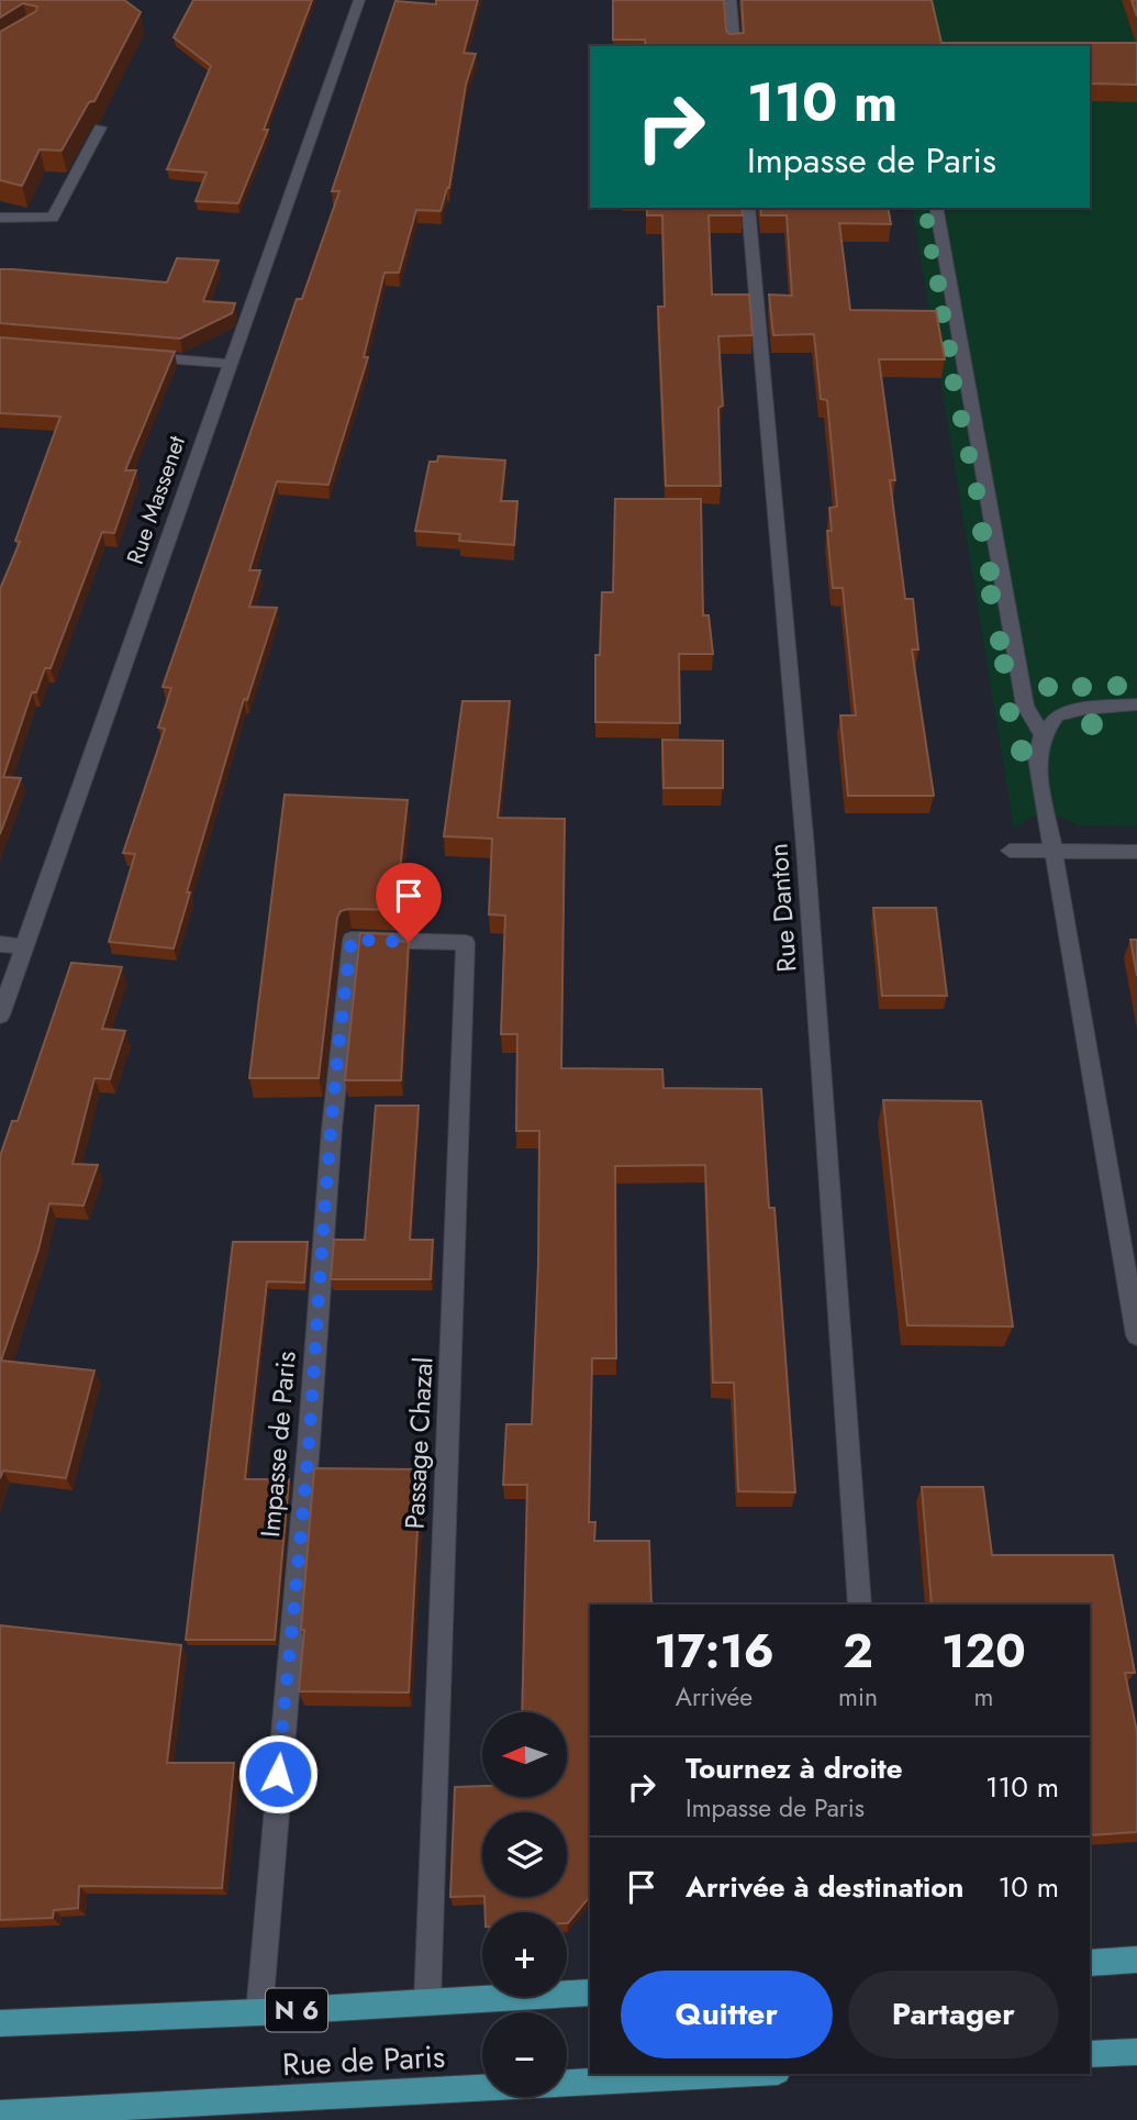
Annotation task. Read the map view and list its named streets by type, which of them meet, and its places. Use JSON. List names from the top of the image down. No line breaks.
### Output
{"streets":{"main road":["N 6","Rue de Paris"],"street":["Rue Massenet","Rue Danton","Passage Chazal","Impasse de Paris"]},"crossings":[["Passage Chazal","Impasse de Paris"],["Passage Chazal","Rue de Paris"],["Impasse de Paris","Rue de Paris"]],"north":"left","page":{"turn":["110 m","Impasse de Paris"],"eta":["17:16","Arrivée","2","min","120","m"],"map_buttons":["+","−"],"list":[{"name":"Tournez à droite","note":"Impasse de Paris","value":"110 m"},{"name":"Arrivée à destination","value":"10 m"}],"buttons":["Quitter","Partager"]}}
